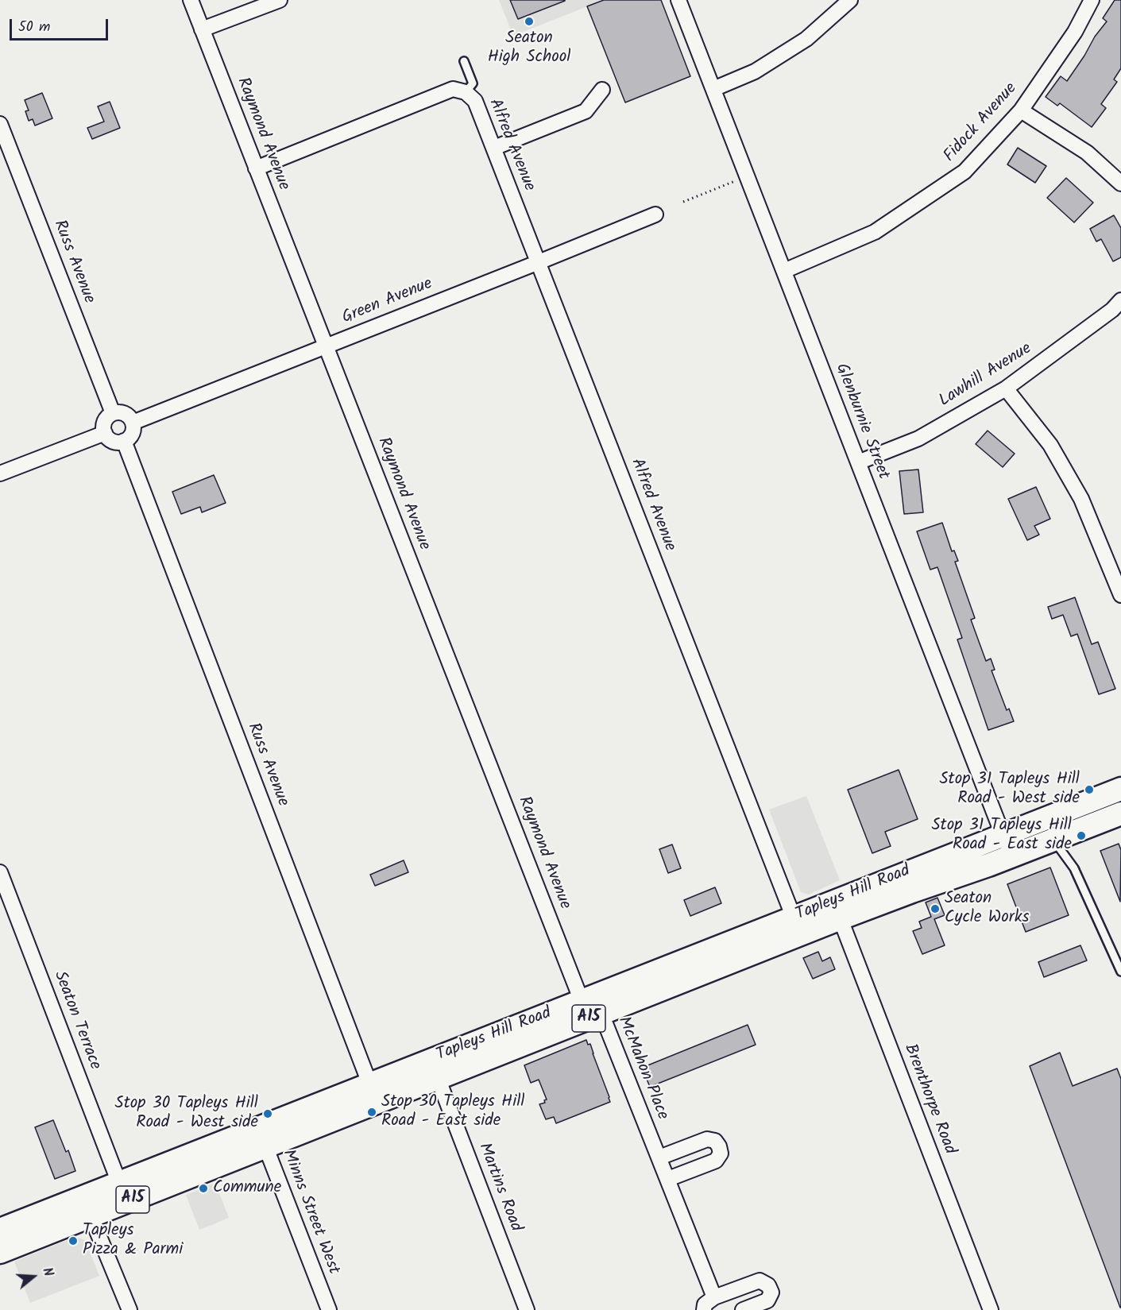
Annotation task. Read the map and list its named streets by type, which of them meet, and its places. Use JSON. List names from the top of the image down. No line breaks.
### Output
{"streets":{"main road":["Tapleys Hill Road","A15"],"street":["Fidock Avenue","Raymond Avenue","Alfred Avenue","Russ Avenue","Green Avenue","Lawhill Avenue","Glenburnie Street","Seaton Terrace","McMahon Place","Brenthorpe Road","Martins Road","Minns Street West"]},"crossings":[["Fidock Avenue","Glenburnie Street"],["Raymond Avenue","Alfred Avenue"],["Raymond Avenue","Green Avenue"],["Raymond Avenue","Tapleys Hill Road"],["Raymond Avenue","McMahon Place"],["Alfred Avenue","Green Avenue"],["Alfred Avenue","Tapleys Hill Road"],["Russ Avenue","Green Avenue"],["Russ Avenue","Tapleys Hill Road"],["Lawhill Avenue","Glenburnie Street"],["Glenburnie Street","Tapleys Hill Road"],["Tapleys Hill Road","Seaton Terrace"],["Tapleys Hill Road","McMahon Place"],["Tapleys Hill Road","Brenthorpe Road"],["Tapleys Hill Road","Martins Road"],["Tapleys Hill Road","Minns Street West"]],"places":["Seaton High School","Stop 31 Tapleys Hill Road - West side","Stop 31 Tapleys Hill Road - East side","Seaton Cycle Works","Stop 30 Tapleys Hill Road - East side","Stop 30 Tapleys Hill Road - West side","Commune","Tapleys Pizza & Parmi"],"scale_bar":"50 m","north":"right"}
